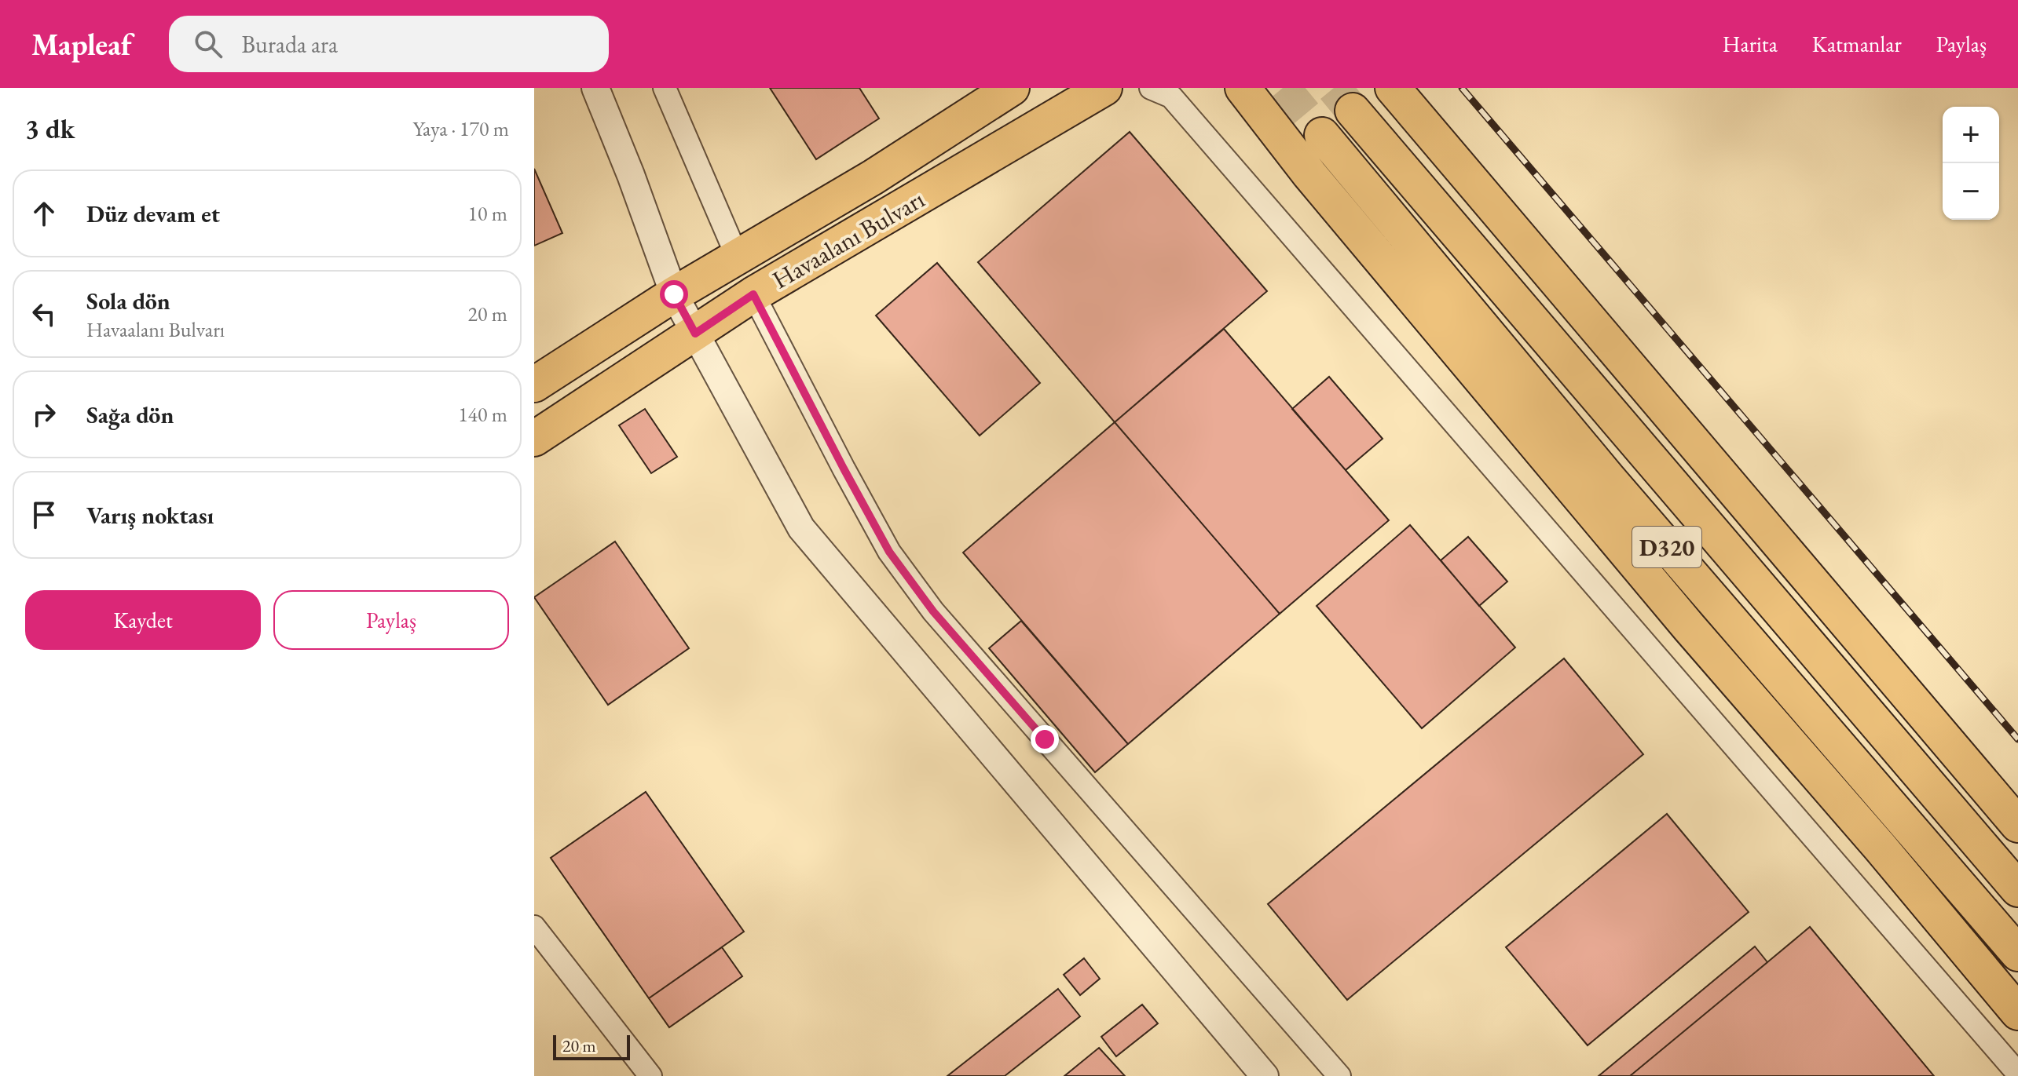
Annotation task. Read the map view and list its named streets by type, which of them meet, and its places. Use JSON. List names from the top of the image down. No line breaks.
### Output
{"streets":{"main road":["Havaalanı Bulvarı","D320"]},"scale_bar":"20 m","page":{"header":"Mapleaf","search":"Burada ara","nav":["Harita","Katmanlar","Paylaş"],"heading":["3 dk","Yaya · 170 m"],"map_buttons":["+","−"],"list":[["Düz devam et","10 m"],["Sola dön","Havaalanı Bulvarı","20 m"],["Sağa dön","140 m"],"Varış noktası"],"buttons":["Kaydet","Paylaş"],"scale":"20 m"}}
